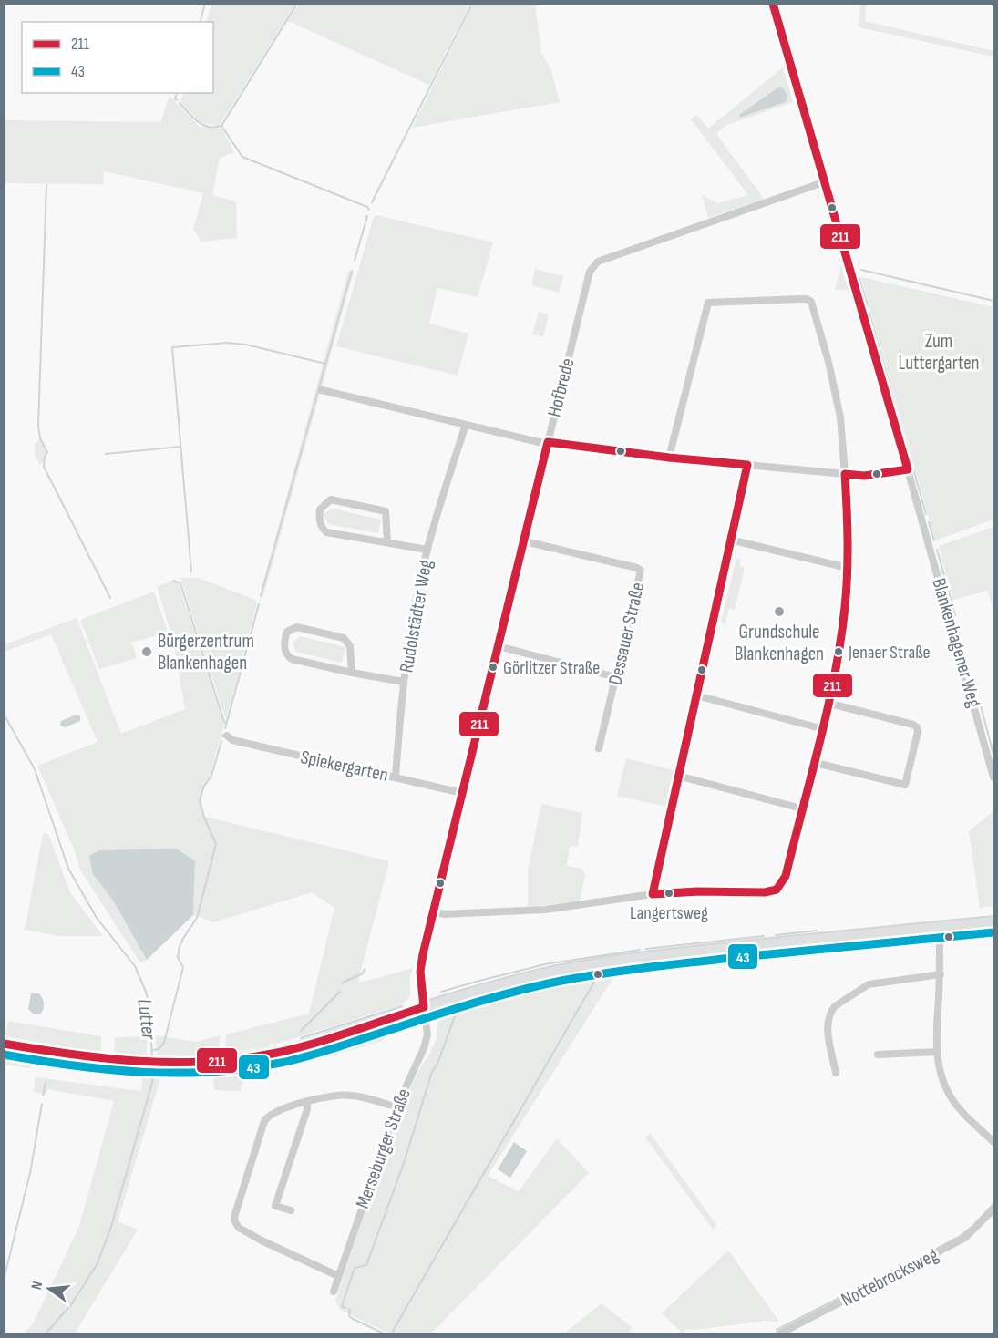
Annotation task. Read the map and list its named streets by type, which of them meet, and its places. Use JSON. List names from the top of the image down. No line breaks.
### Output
{"streets":{"street":["Hofbrede","Rudolstädter Weg","Dessauer Straße","Blankenhagener Weg","Spiekergarten","Merseburger Straße","Nottebrocksweg"]},"crossings":[["Hofbrede","Dessauer Straße"],["Hofbrede","Blankenhagener Weg"],["Hofbrede","Spiekergarten"],["Hofbrede","Merseburger Straße"],["Rudolstädter Weg","Spiekergarten"]],"water":["Lutter"],"parks":["Zum Luttergarten"],"places":["Grundschule Blankenhagen","Bürgerzentrum Blankenhagen","Jenaer Straße","Görlitzer Straße","Langertsweg"],"lines":["transit line 211","transit line 43"],"legend":["211","43"],"north":"left"}
